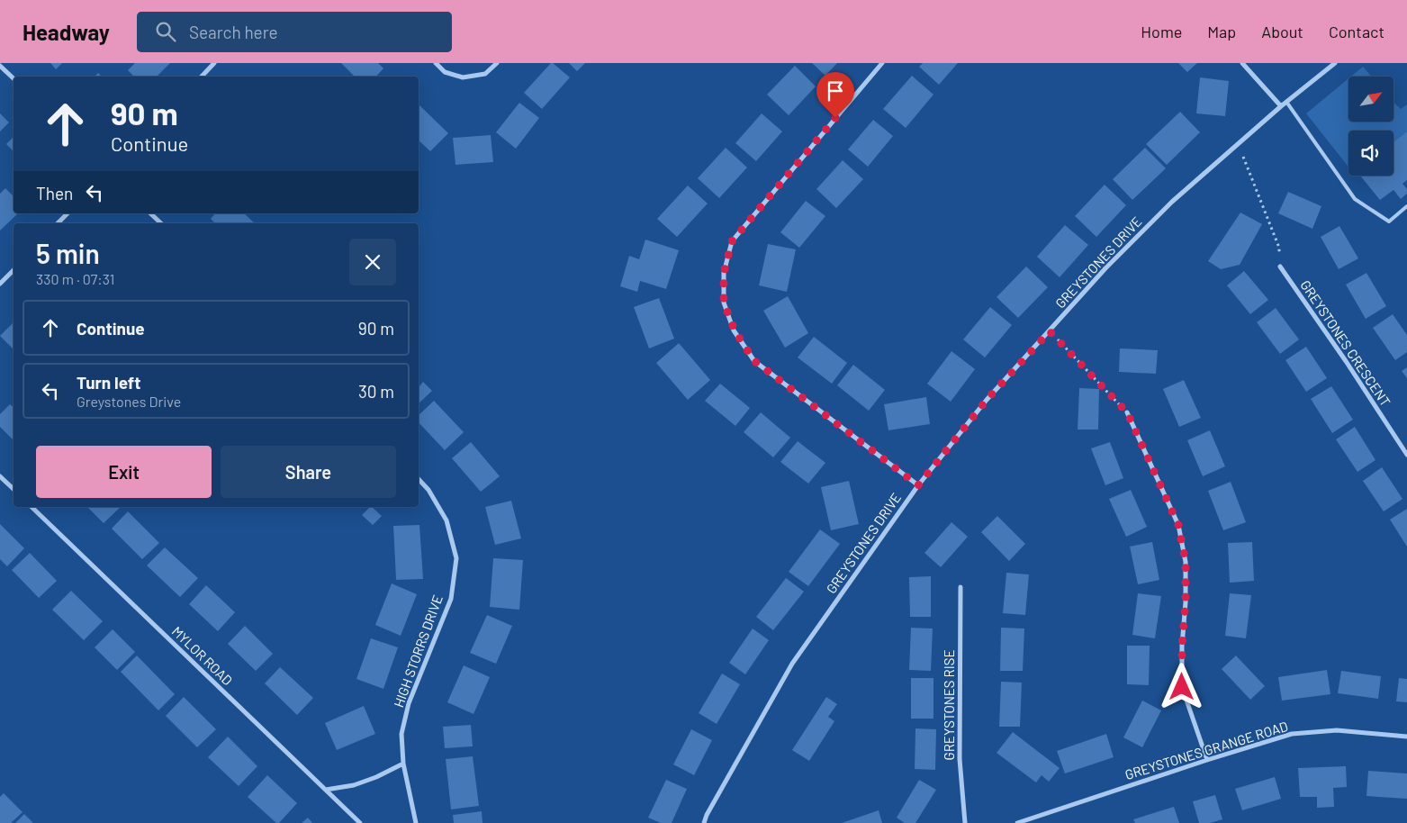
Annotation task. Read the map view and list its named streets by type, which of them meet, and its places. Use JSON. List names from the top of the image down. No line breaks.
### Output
{"streets":{"street":["GREYSTONES DRIVE","GREYSTONES CRESCENT","HIGH STORRS DRIVE","MYLOR ROAD","GREYSTONES RISE","GREYSTONES GRANGE ROAD"]},"north":"top right","page":{"header":"Headway","search":"Search here","nav":["Home","Map","About","Contact"],"turn":["90 m","Continue"],"then":"Then","heading":["5 min","330 m · 07:31"],"list":[{"name":"Continue","value":"90 m"},{"name":"Turn left","note":"Greystones Drive","value":"30 m"}],"buttons":["Exit","Share"]}}
